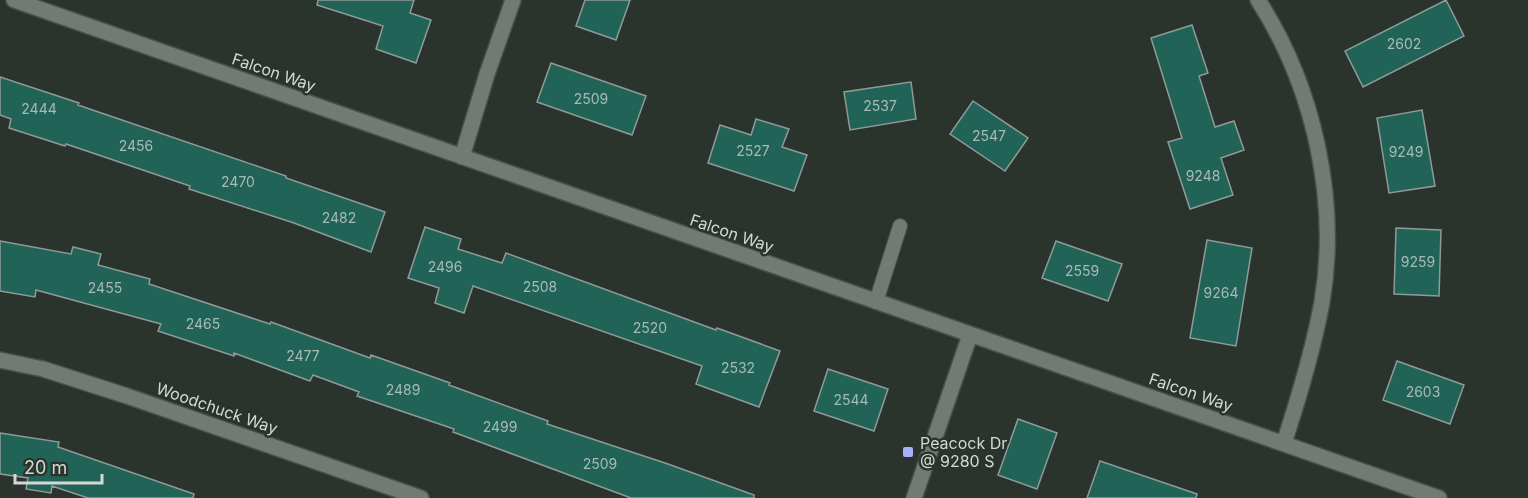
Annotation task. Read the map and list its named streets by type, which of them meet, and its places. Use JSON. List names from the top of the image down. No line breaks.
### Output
{"streets":{"street":["Falcon Way","Woodchuck Way"]},"places":{"transit":["Peacock Dr @ 9280 S"]},"house_numbers":["2602","2509","2537","2444","2547","2456","2527","9249","9248","2470","2482","9259","2496","2559","2508","2455","9264","2465","2520","2477","2532","2489","2603","2544","2499","2509"],"scale_bar":"20 m"}
